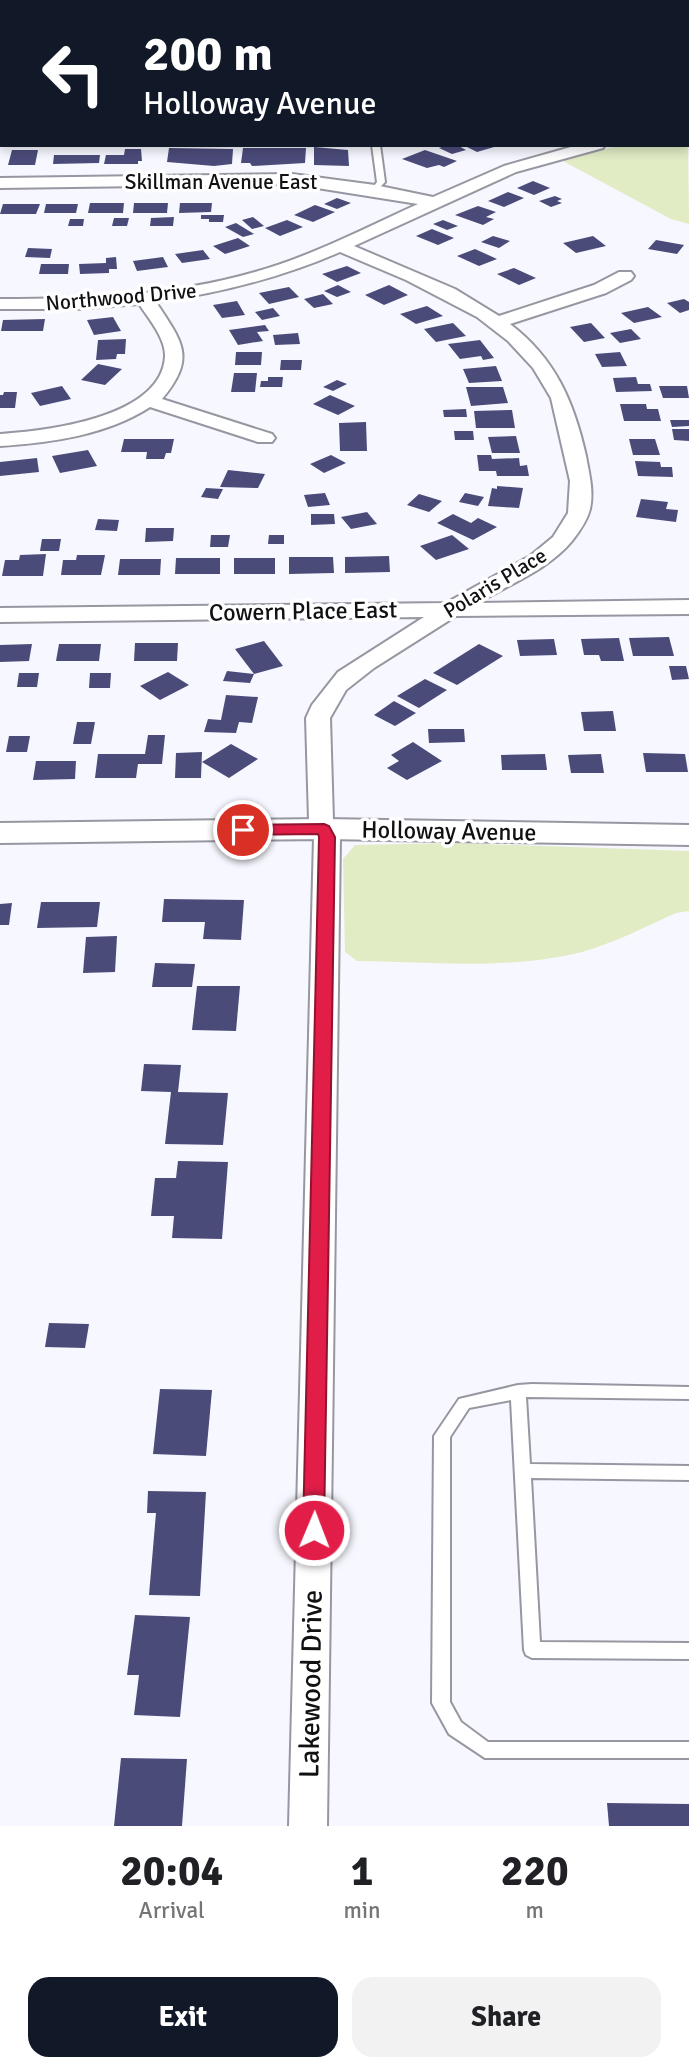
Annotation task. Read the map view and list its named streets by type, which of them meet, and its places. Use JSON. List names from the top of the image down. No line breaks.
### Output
{"streets":{"street":["Skillman Avenue East","Northwood Drive","Polaris Place","Cowern Place East","Holloway Avenue","Lakewood Drive"]},"crossings":[["Skillman Avenue East","Northwood Drive"],["Northwood Drive","Polaris Place"],["Polaris Place","Cowern Place East"],["Polaris Place","Holloway Avenue"],["Polaris Place","Lakewood Drive"],["Holloway Avenue","Lakewood Drive"]],"page":{"turn":["200 m","Holloway Avenue"],"eta":["20:04","Arrival","1","min","220","m"],"buttons":["Exit","Share"]}}
